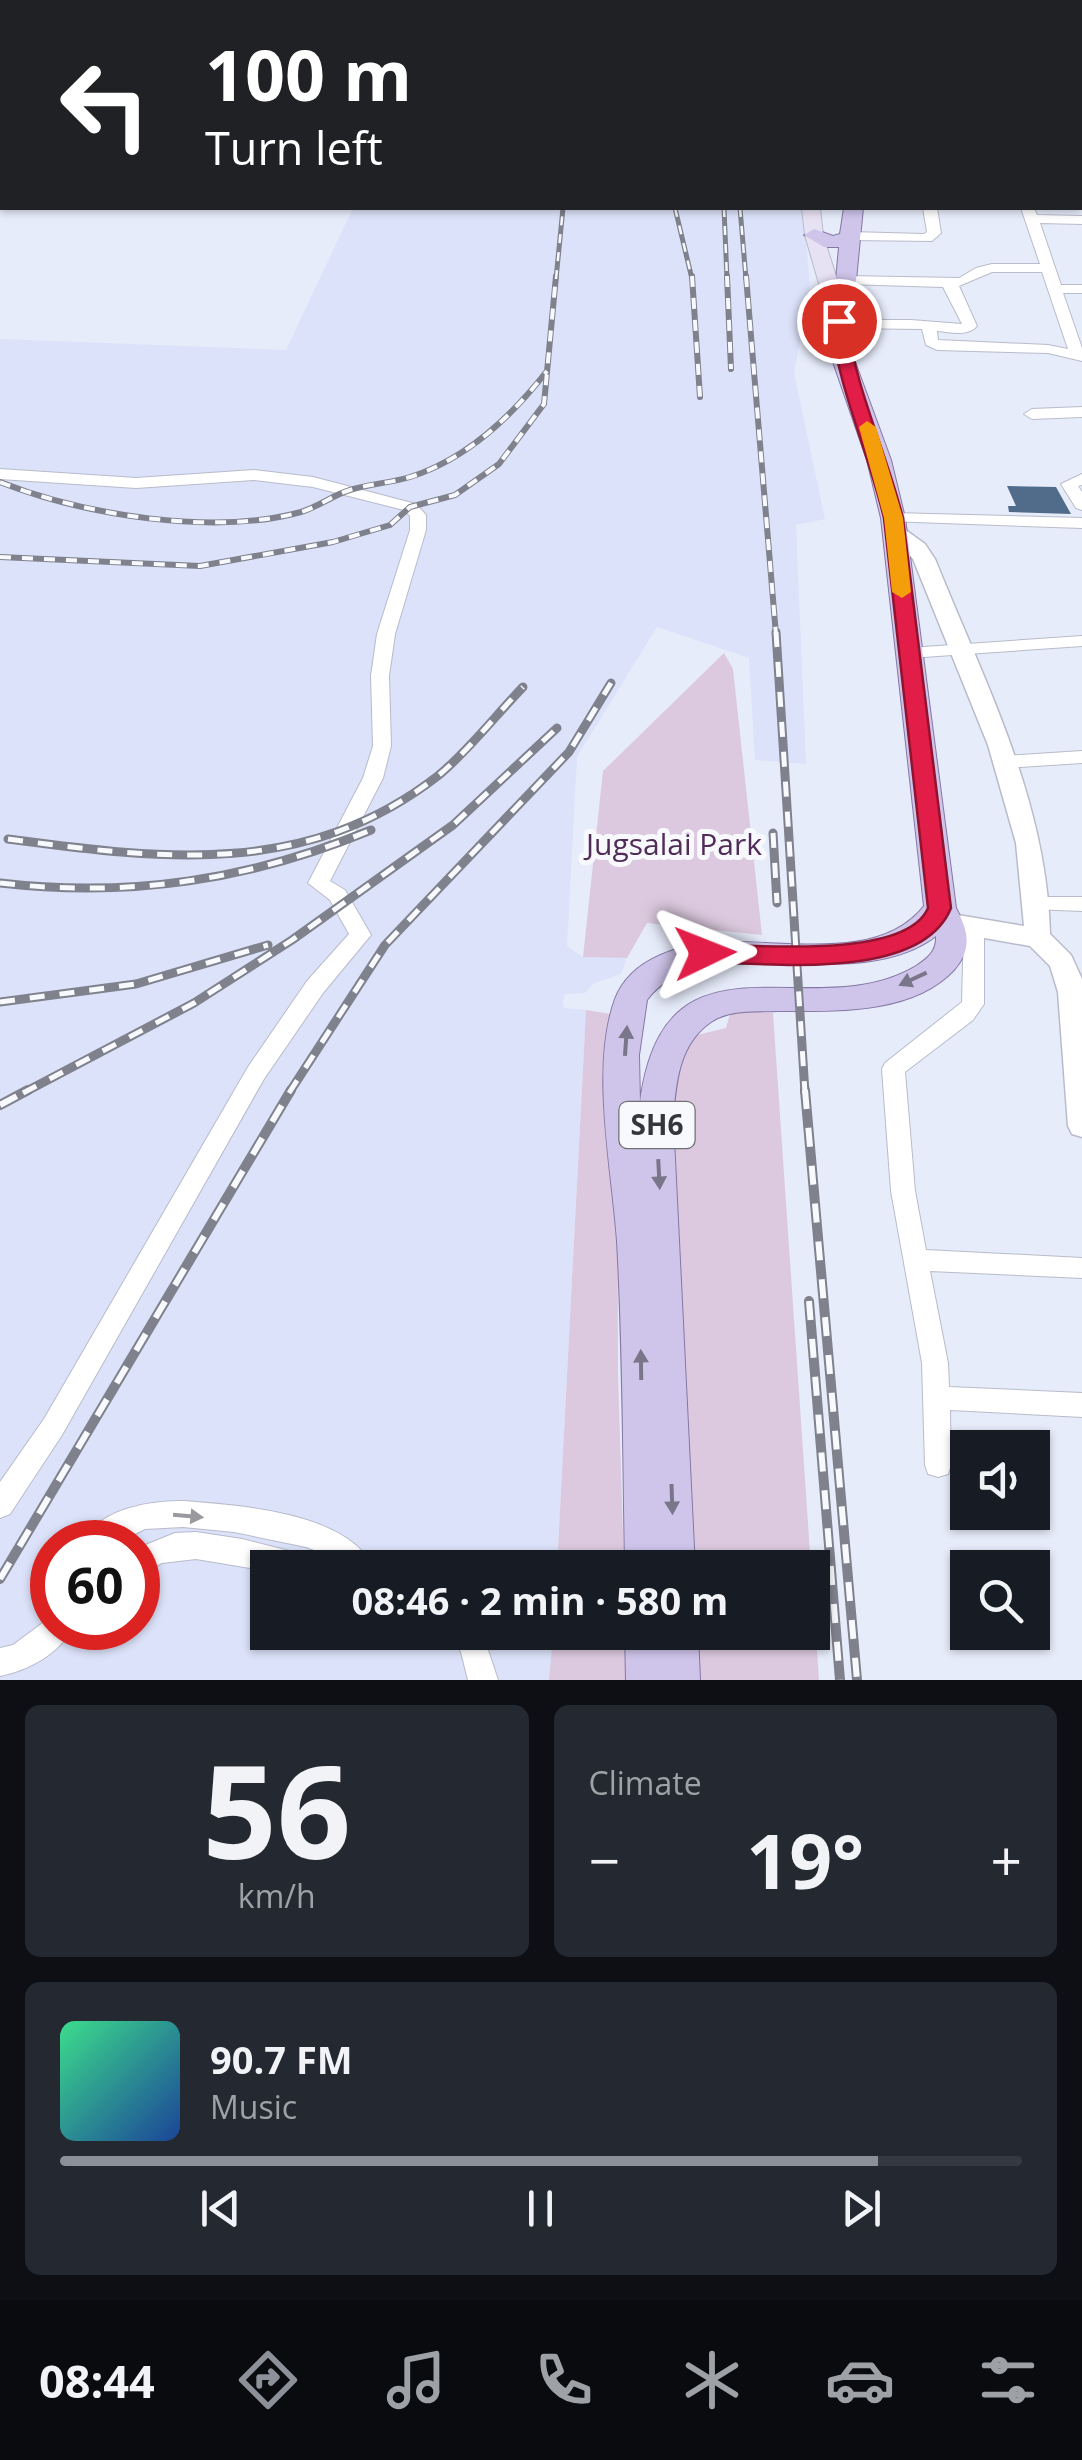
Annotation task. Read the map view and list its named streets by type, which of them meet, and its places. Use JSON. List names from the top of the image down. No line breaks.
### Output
{"streets":{"main road":["SH6"]},"parks":["Jugsalai Park"],"page":{"turn":["100 m","Turn left"],"limit":"60","trip":"08:46 · 2 min · 580 m","tile":[["56","km/h"],"Climate"],"heat":["−","19°","+"],"song":["90.7 FM","Music"],"tabs":"08:44"}}
